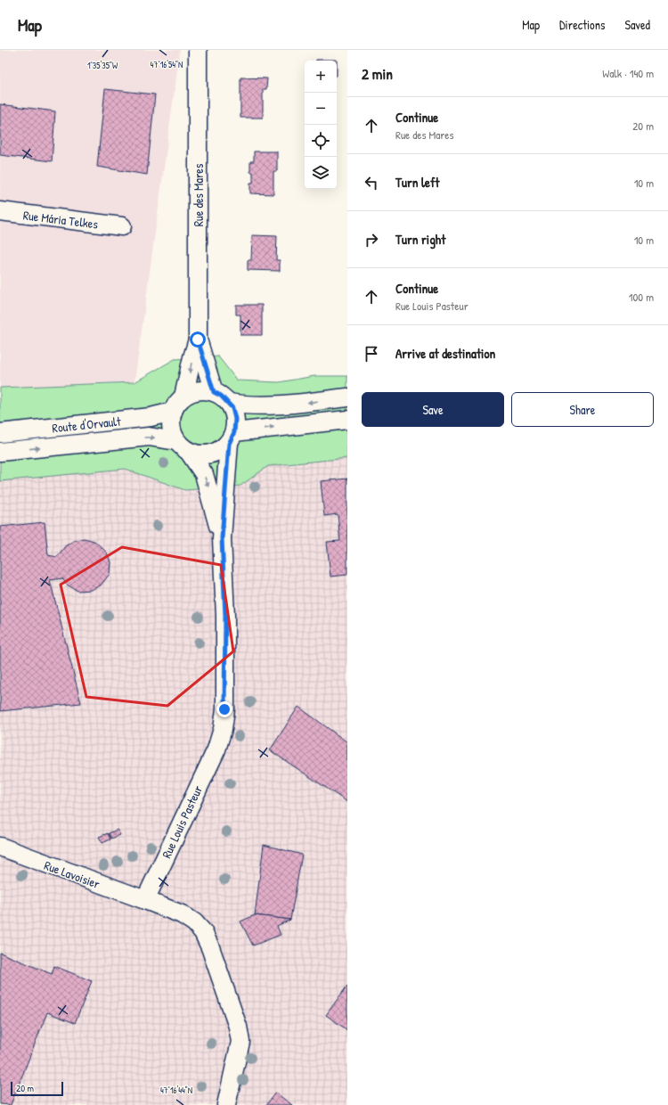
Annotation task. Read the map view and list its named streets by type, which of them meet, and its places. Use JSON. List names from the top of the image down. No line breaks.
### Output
{"streets":{"street":["Rue des Mares","Rue Mária Telkes","Route d'Orvault","Rue Louis Pasteur","Rue Lavoisier"]},"crossings":[["Rue des Mares","Route d'Orvault"],["Rue des Mares","Rue Louis Pasteur"],["Route d'Orvault","Rue Louis Pasteur"],["Rue Louis Pasteur","Rue Lavoisier"]],"scale_bar":"20 m","page":{"header":"Map","nav":["Map","Directions","Saved"],"heading":["2 min","Walk · 140 m"],"map_buttons":["+","−"],"list":[["Continue","Rue des Mares","20 m"],["Turn left","10 m"],["Turn right","10 m"],["Continue","Rue Louis Pasteur","100 m"],"Arrive at destination"],"buttons":["Save","Share"],"scale":"20 m"},"coordinates":["47°16'54\"N","1°35'35\"W","47°16'44\"N"]}
